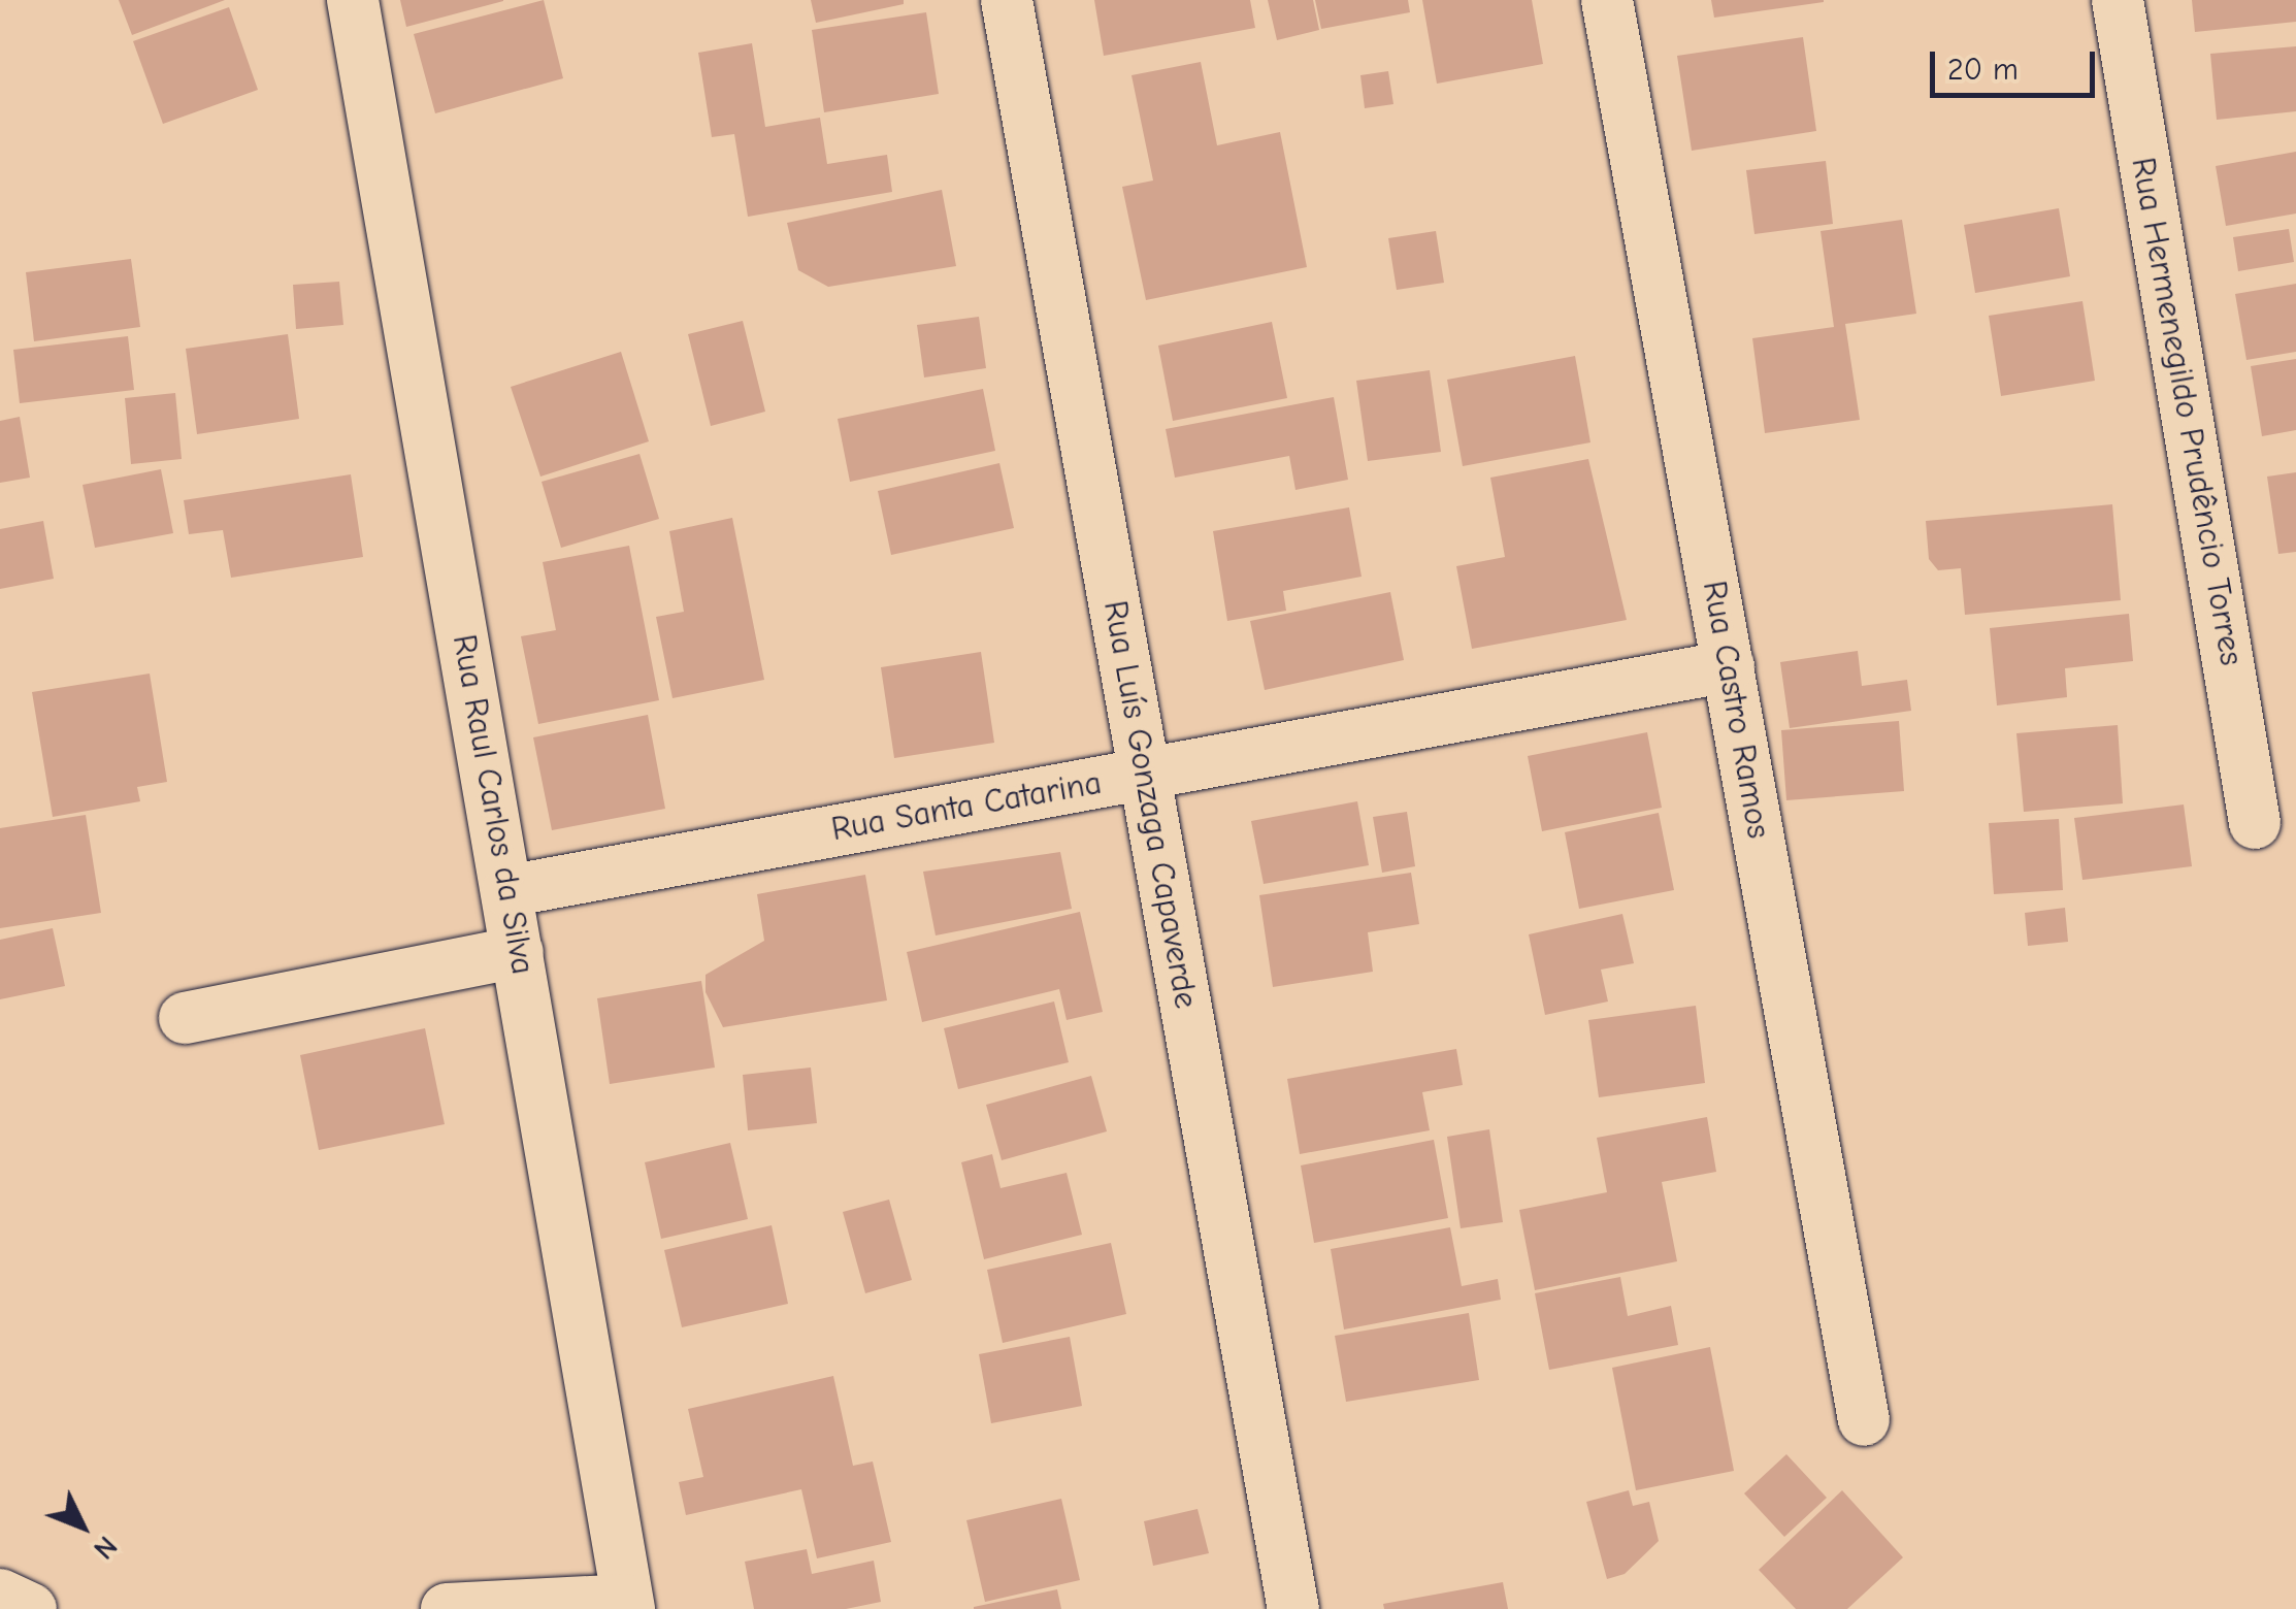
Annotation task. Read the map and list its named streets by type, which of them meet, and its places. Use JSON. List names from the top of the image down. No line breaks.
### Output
{"streets":{"street":["Rua Hermenegildo Prudêncio Torres","Rua Castro Ramos","Rua Raul Carlos da Silva","Rua Luís Gonzaga Capaverde","Rua Santa Catarina"]},"crossings":[["Rua Castro Ramos","Rua Santa Catarina"],["Rua Raul Carlos da Silva","Rua Santa Catarina"],["Rua Luís Gonzaga Capaverde","Rua Santa Catarina"]],"scale_bar":"20 m","north":"bottom right"}
